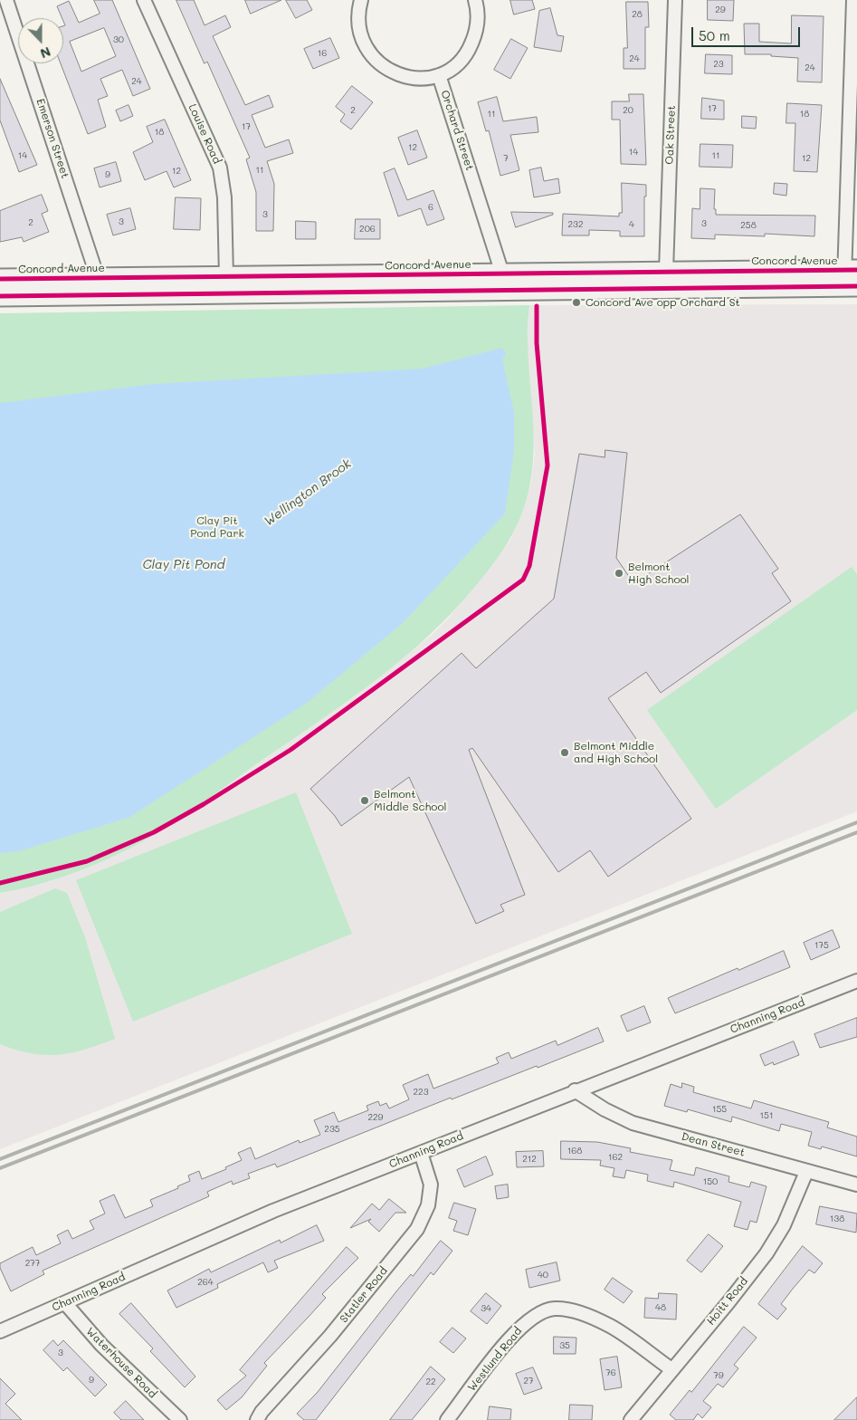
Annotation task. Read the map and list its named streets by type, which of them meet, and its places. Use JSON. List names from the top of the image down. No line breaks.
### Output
{"streets":{"main road":["Concord Avenue"],"street":["Orchard Street","Louise Road","Oak Street","Emerson Street","Channing Road","Dean Street","Statler Road","Hoitt Road","Westlund Road","Waterhouse Road"]},"crossings":[["Orchard Street","Concord Avenue"],["Louise Road","Concord Avenue"],["Oak Street","Concord Avenue"],["Emerson Street","Concord Avenue"],["Channing Road","Dean Street"],["Channing Road","Statler Road"],["Channing Road","Waterhouse Road"],["Dean Street","Hoitt Road"],["Hoitt Road","Westlund Road"]],"water":["Wellington Brook","Clay Pit Pond"],"parks":["Clay Pit Pond Park"],"places":["Concord Ave opp Orchard St","Belmont High School","Belmont Middle and High School","Belmont Middle School"],"house_numbers":["29","28","30","16","24","23","24","24","17","2","20","11","18","17","18","12","14","14","11","7","12","11","12","9","6","3","3","2","3","232","4","258","206","175","223","155","151","229","235","168","162","212","150","138","277","40","264","48","34","35","3","76","79","9","27","22"],"scale_bar":"50 m","north":"bottom"}
